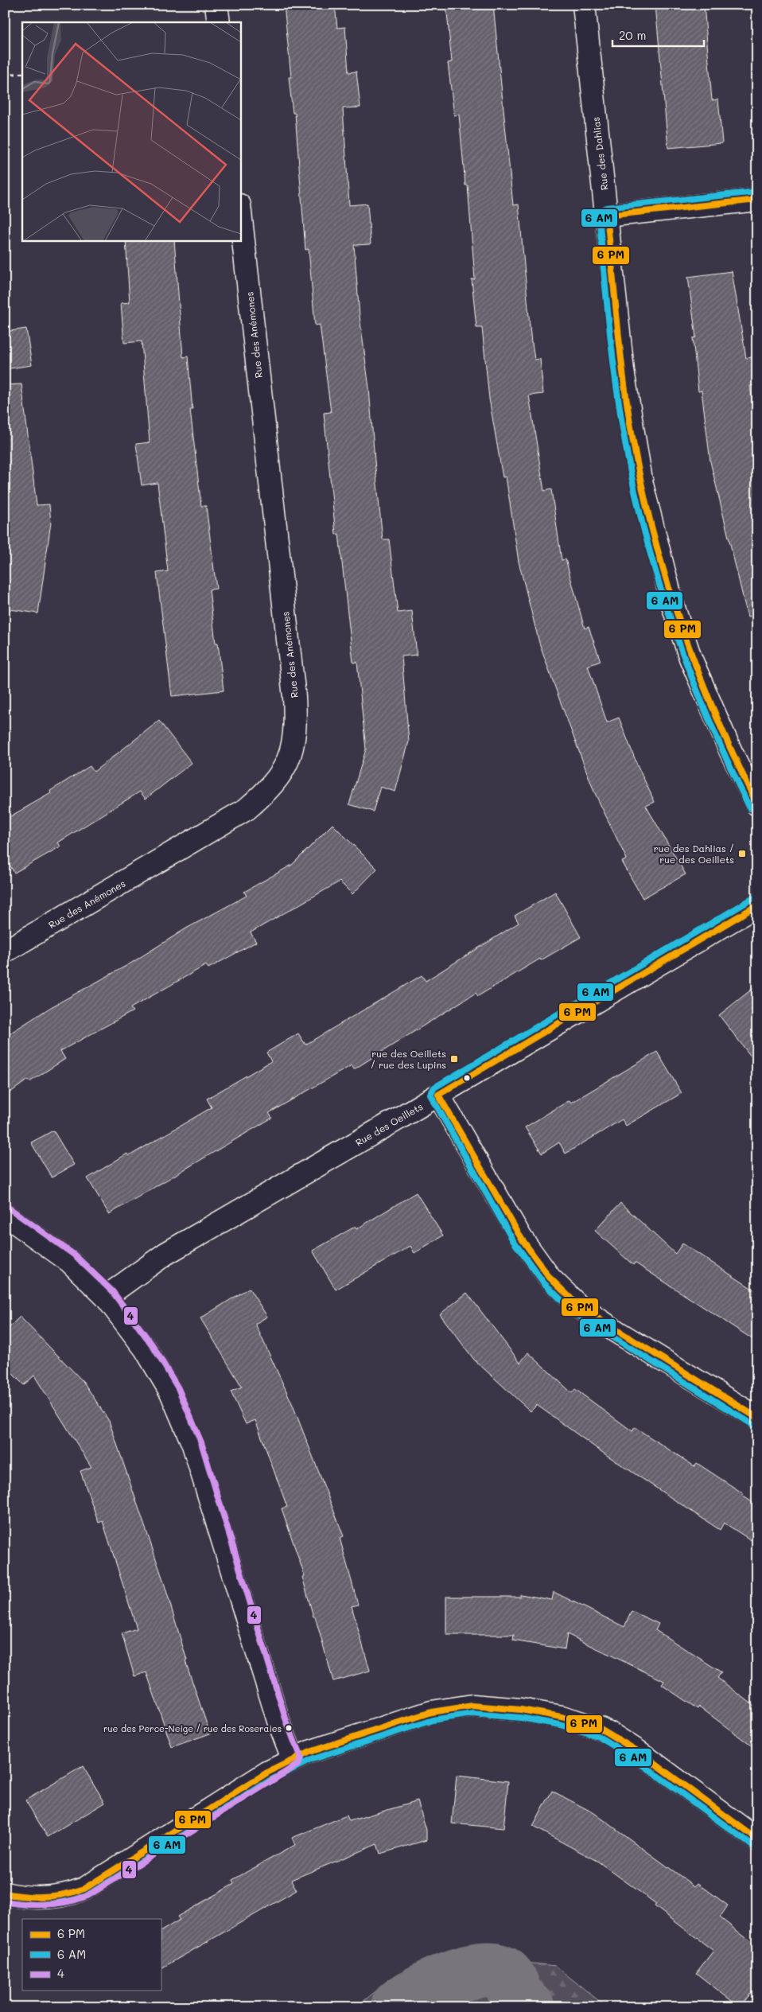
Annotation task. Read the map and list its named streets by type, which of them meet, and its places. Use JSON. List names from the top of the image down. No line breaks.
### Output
{"streets":{"street":["Rue des Dahlias","Rue des Anémones","Rue des Oeillets"]},"places":{"transit":["rue des Dahlias / rue des Oeillets","rue des Oeillets / rue des Lupins"],"other":["rue des Perce-Neige / rue des Roseraies"]},"lines":["transit line 4"],"legend":["6 PM","6 AM","4"],"scale_bar":"20 m"}
